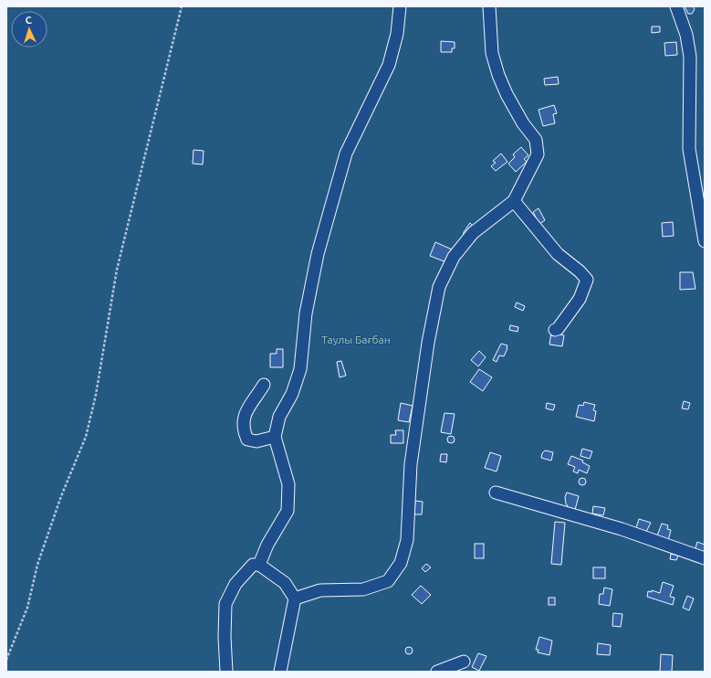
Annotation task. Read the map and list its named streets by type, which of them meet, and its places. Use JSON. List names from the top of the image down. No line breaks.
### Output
{"parks":["Таулы Бағбан"],"north":"top"}
